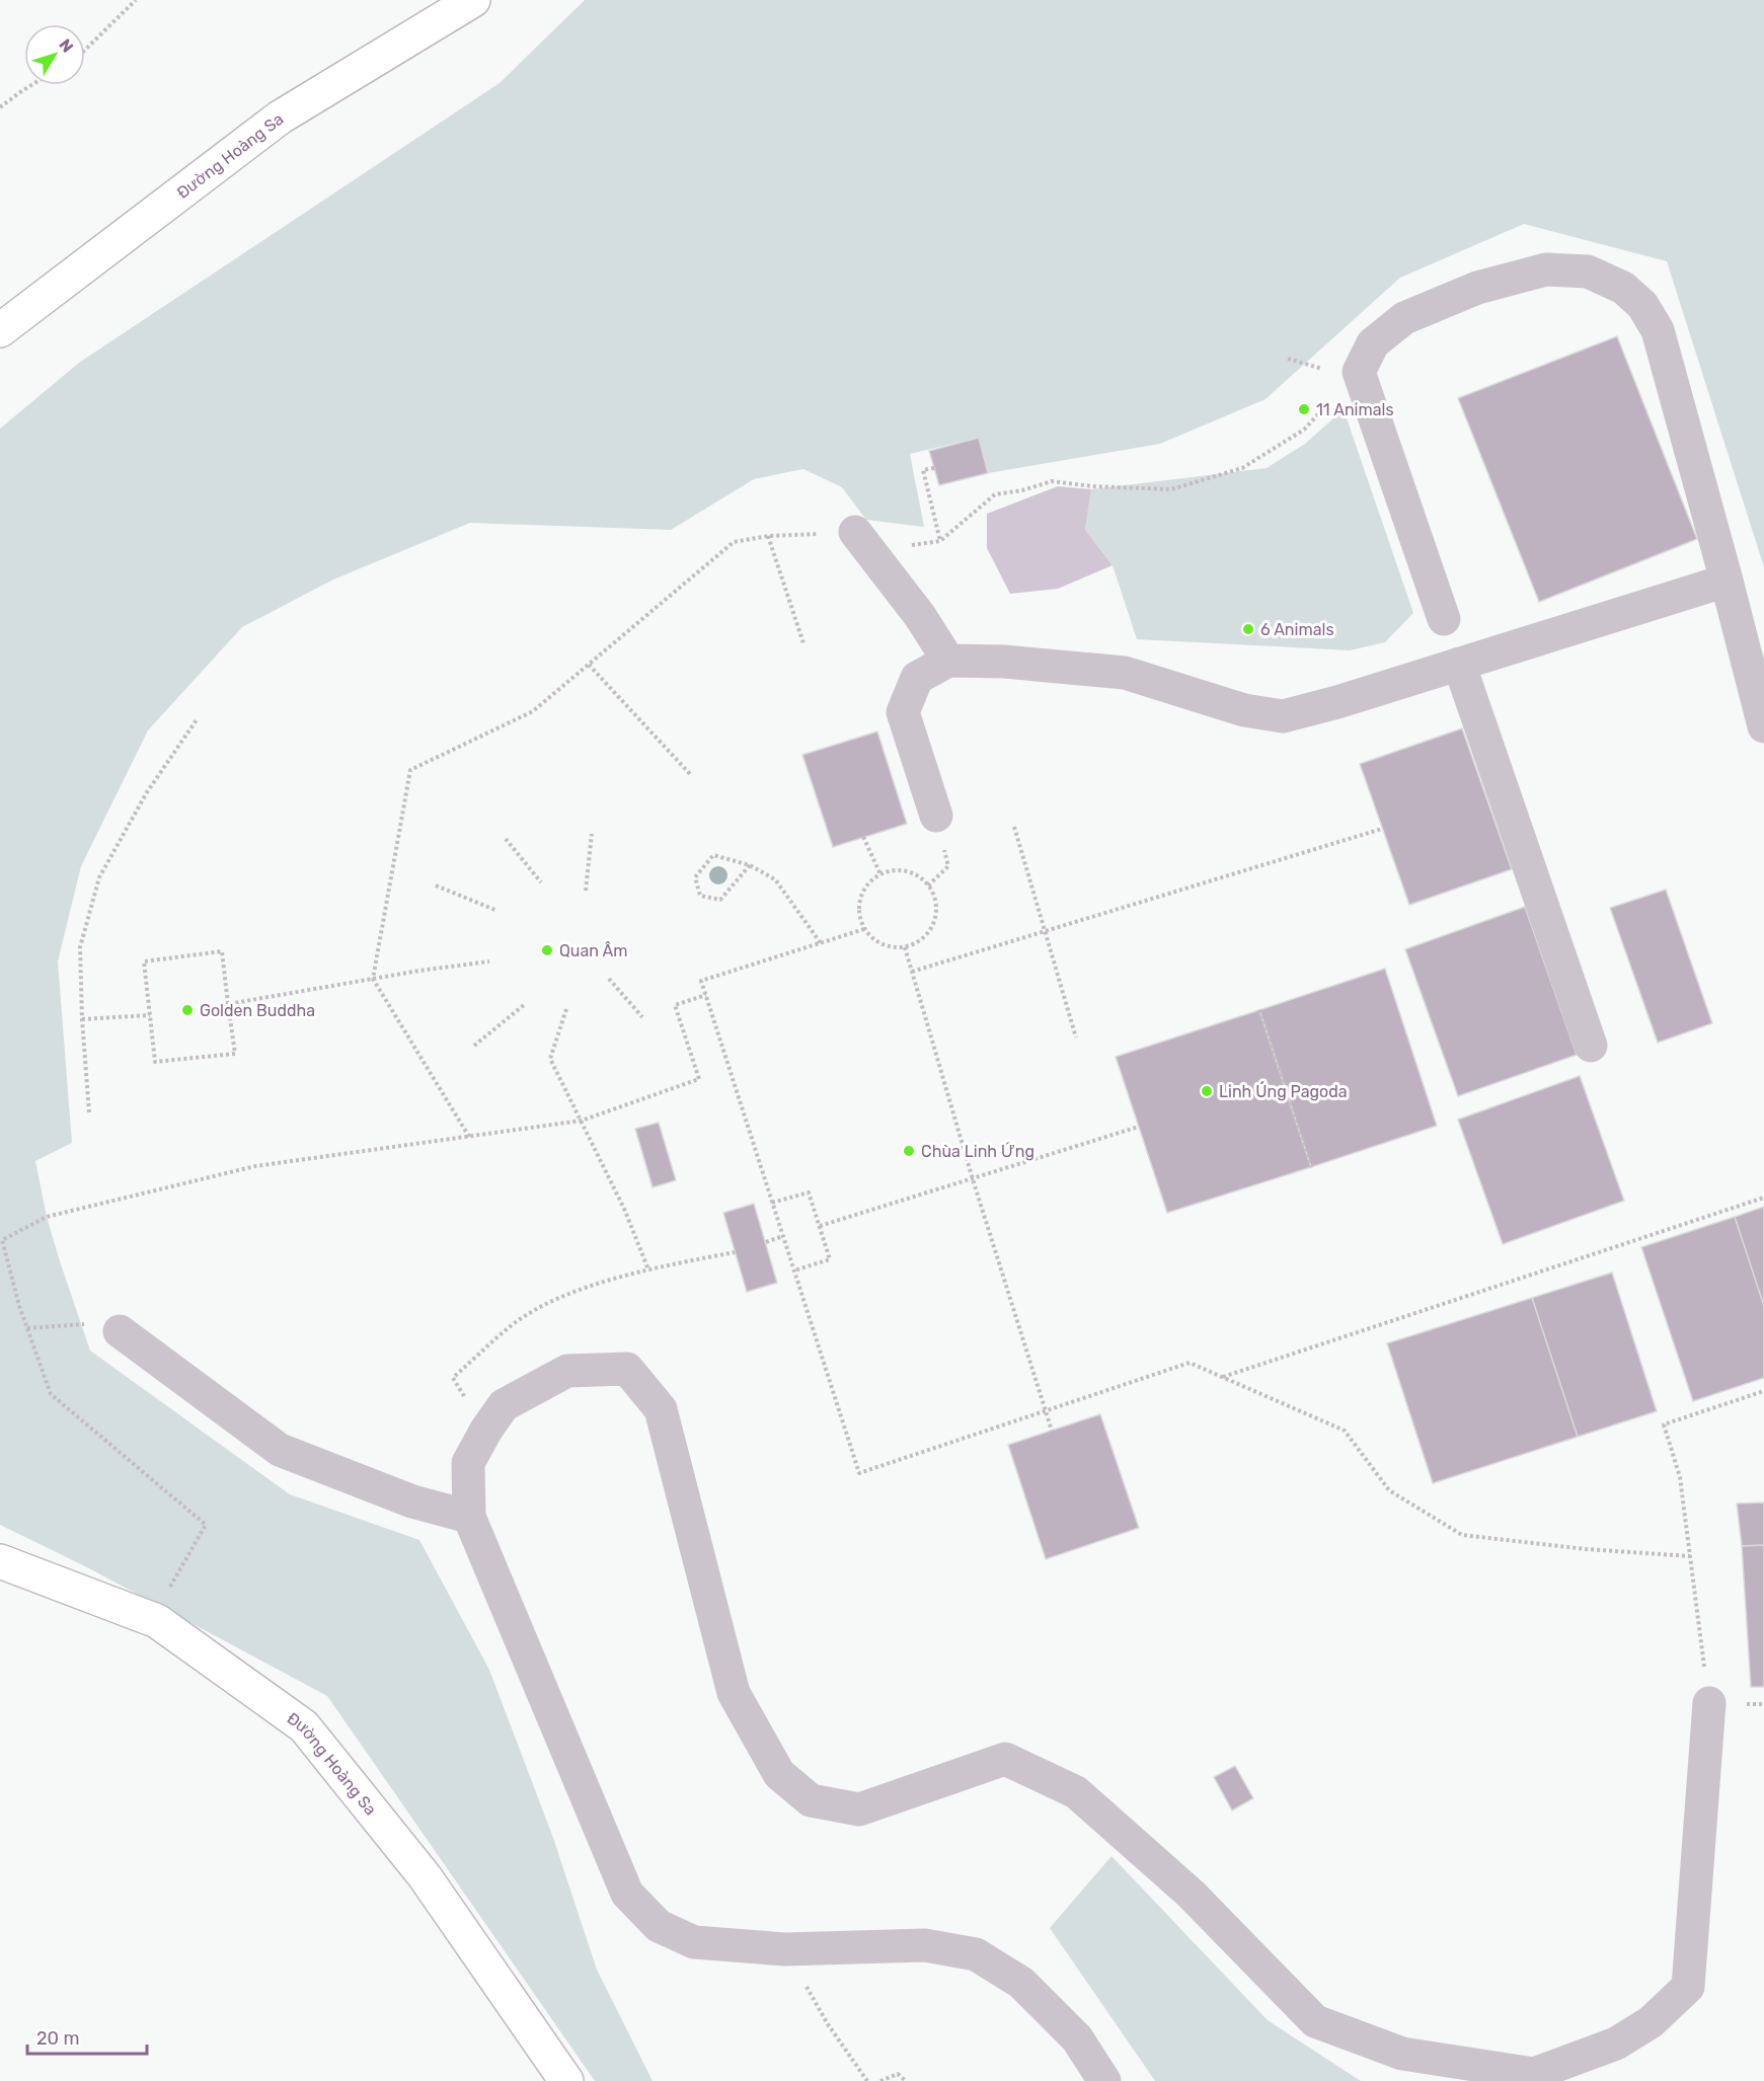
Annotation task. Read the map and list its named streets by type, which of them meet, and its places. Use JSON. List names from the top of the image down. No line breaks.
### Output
{"streets":{"main road":["Đường Hoàng Sa"]},"places":["11 Animals","6 Animals","Quan Âm","Golden Buddha","Linh Úng Pagoda","Chùa Linh Ứng"],"scale_bar":"20 m","north":"top right"}
